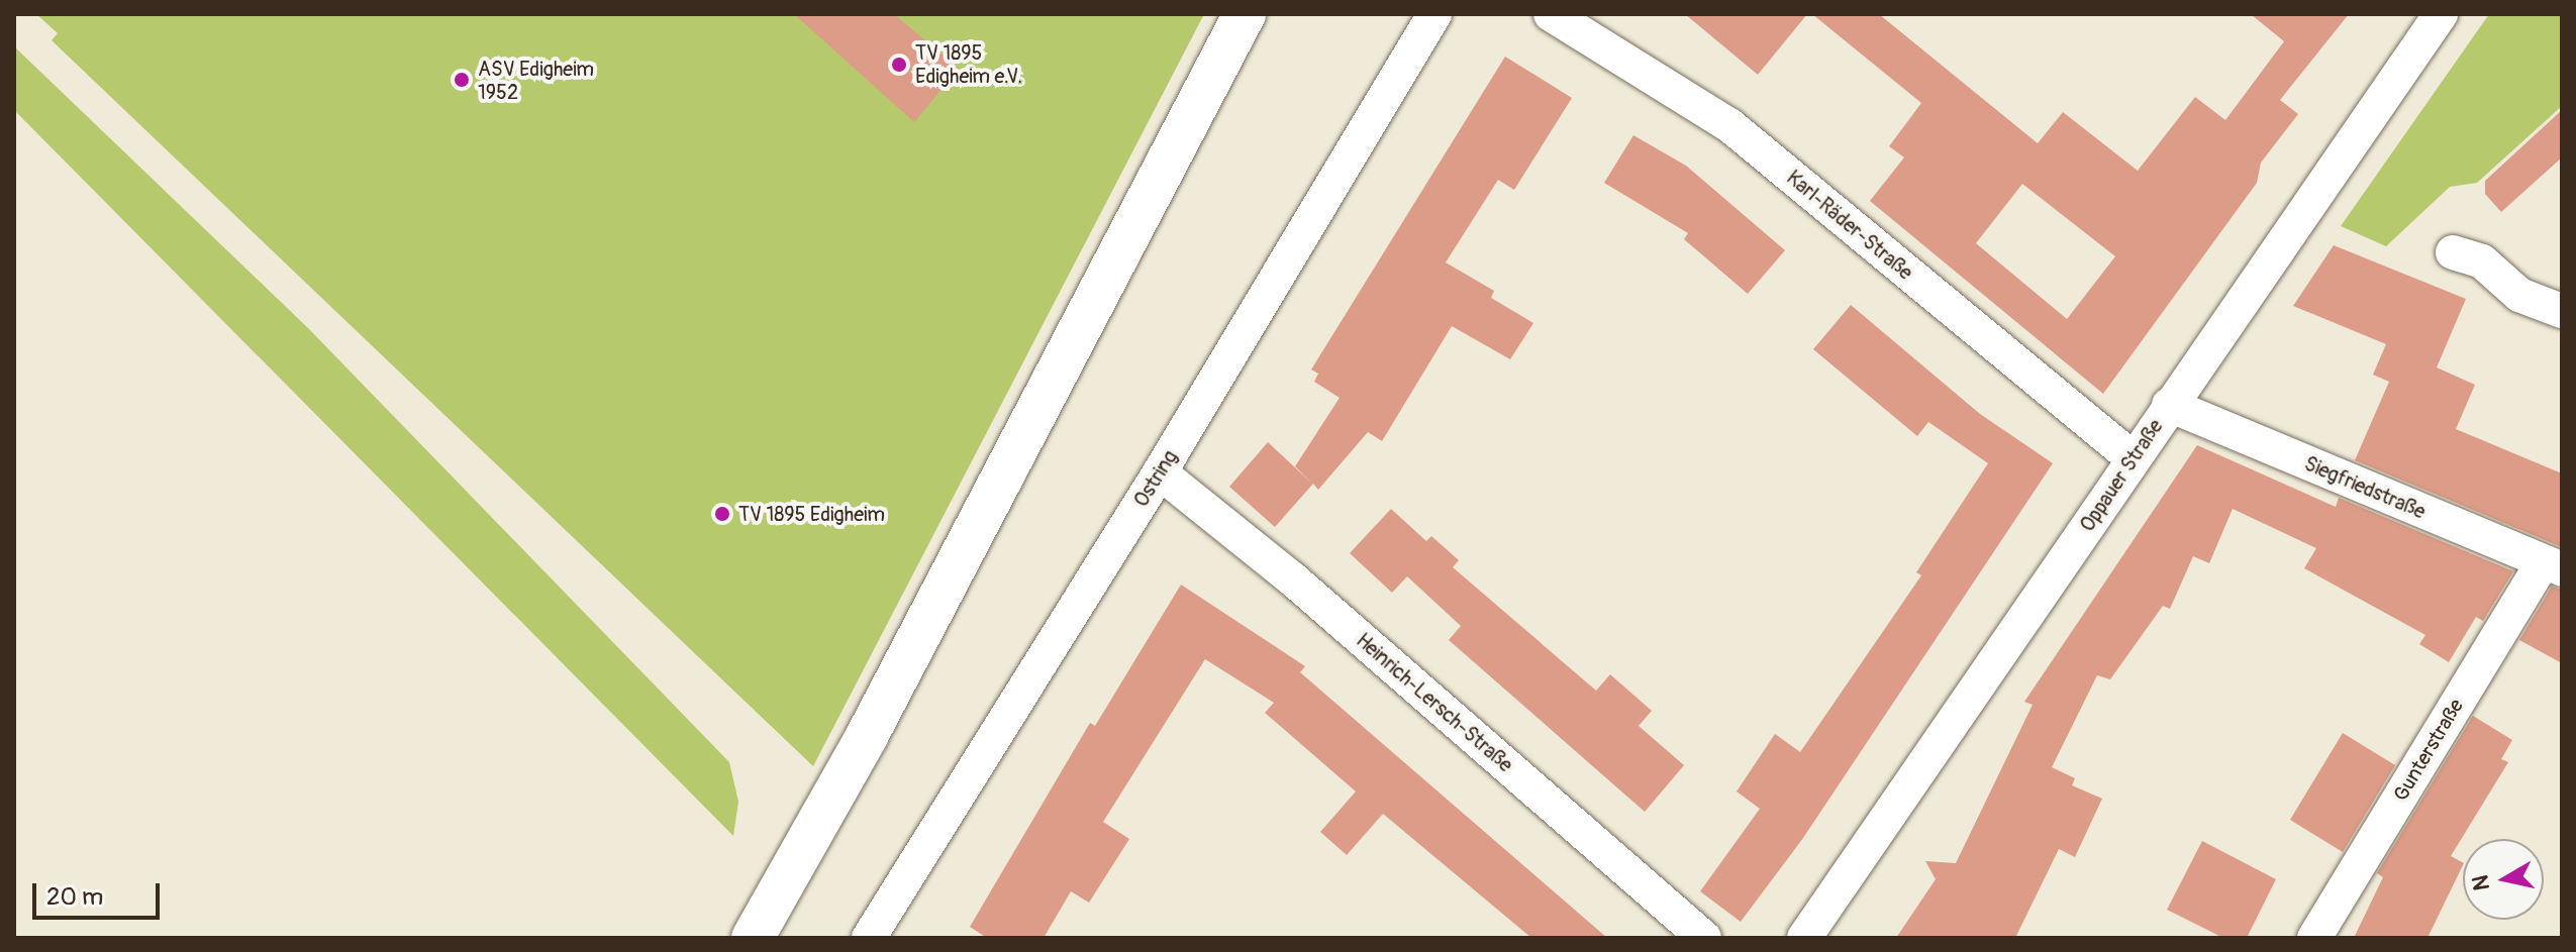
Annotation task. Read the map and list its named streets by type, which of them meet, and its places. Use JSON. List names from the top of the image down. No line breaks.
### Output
{"streets":{"street":["Karl-Räder-Straße","Oppauer Straße","Ostring","Siegfriedstraße","Heinrich-Lersch-Straße","Gunterstraße"]},"crossings":[["Karl-Räder-Straße","Oppauer Straße"],["Oppauer Straße","Siegfriedstraße"],["Ostring","Heinrich-Lersch-Straße"],["Siegfriedstraße","Gunterstraße"]],"places":["TV 1895 Edigheim e.V.","ASV Edigheim 1952","TV 1895 Edigheim"],"scale_bar":"20 m","north":"left"}
